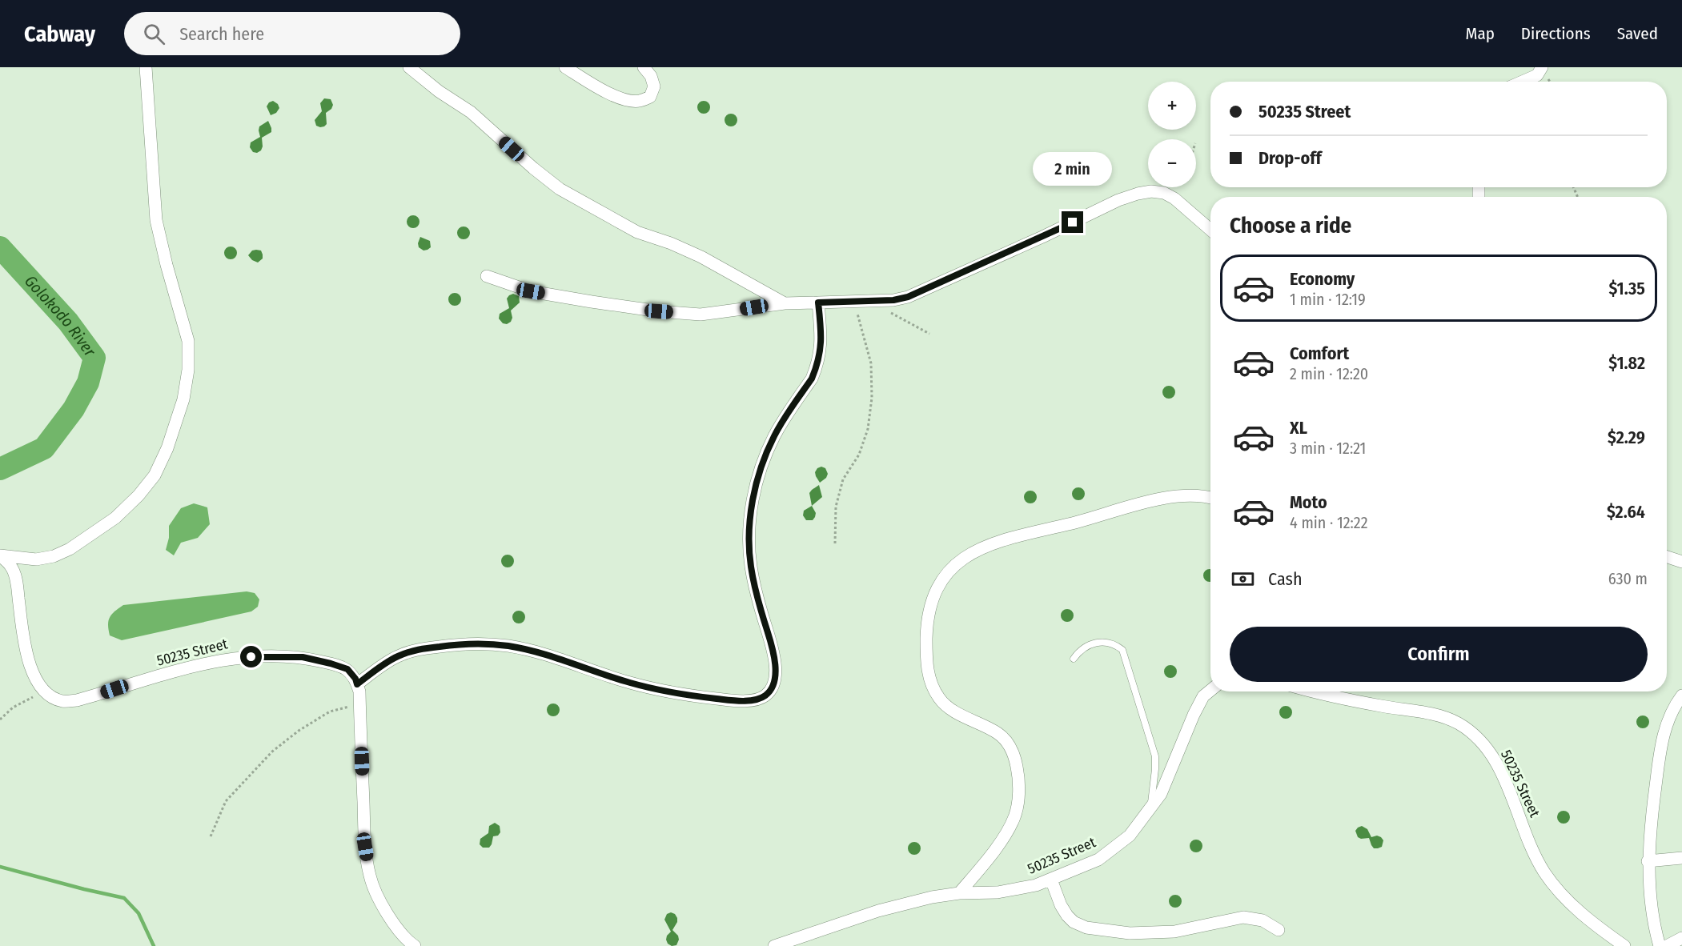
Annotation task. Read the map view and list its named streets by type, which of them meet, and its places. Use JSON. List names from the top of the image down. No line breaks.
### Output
{"streets":{"street":["50235 Street"]},"water":["Golokodo River"],"page":{"header":"Cabway","search":"Search here","nav":["Map","Directions","Saved"],"map_buttons":["+","−"],"banner":["50235 Street","Drop-off"],"bubble":"2 min","heading":"Choose a ride","list":[{"name":"Economy","note":"1 min · 12:19","value":"$1.35"},{"name":"Comfort","note":"2 min · 12:20","value":"$1.82"},{"name":"XL","note":"3 min · 12:21","value":"$2.29"},{"name":"Moto","note":"4 min · 12:22","value":"$2.64"}],"pay":["Cash","630 m"],"buttons":"Confirm"}}
